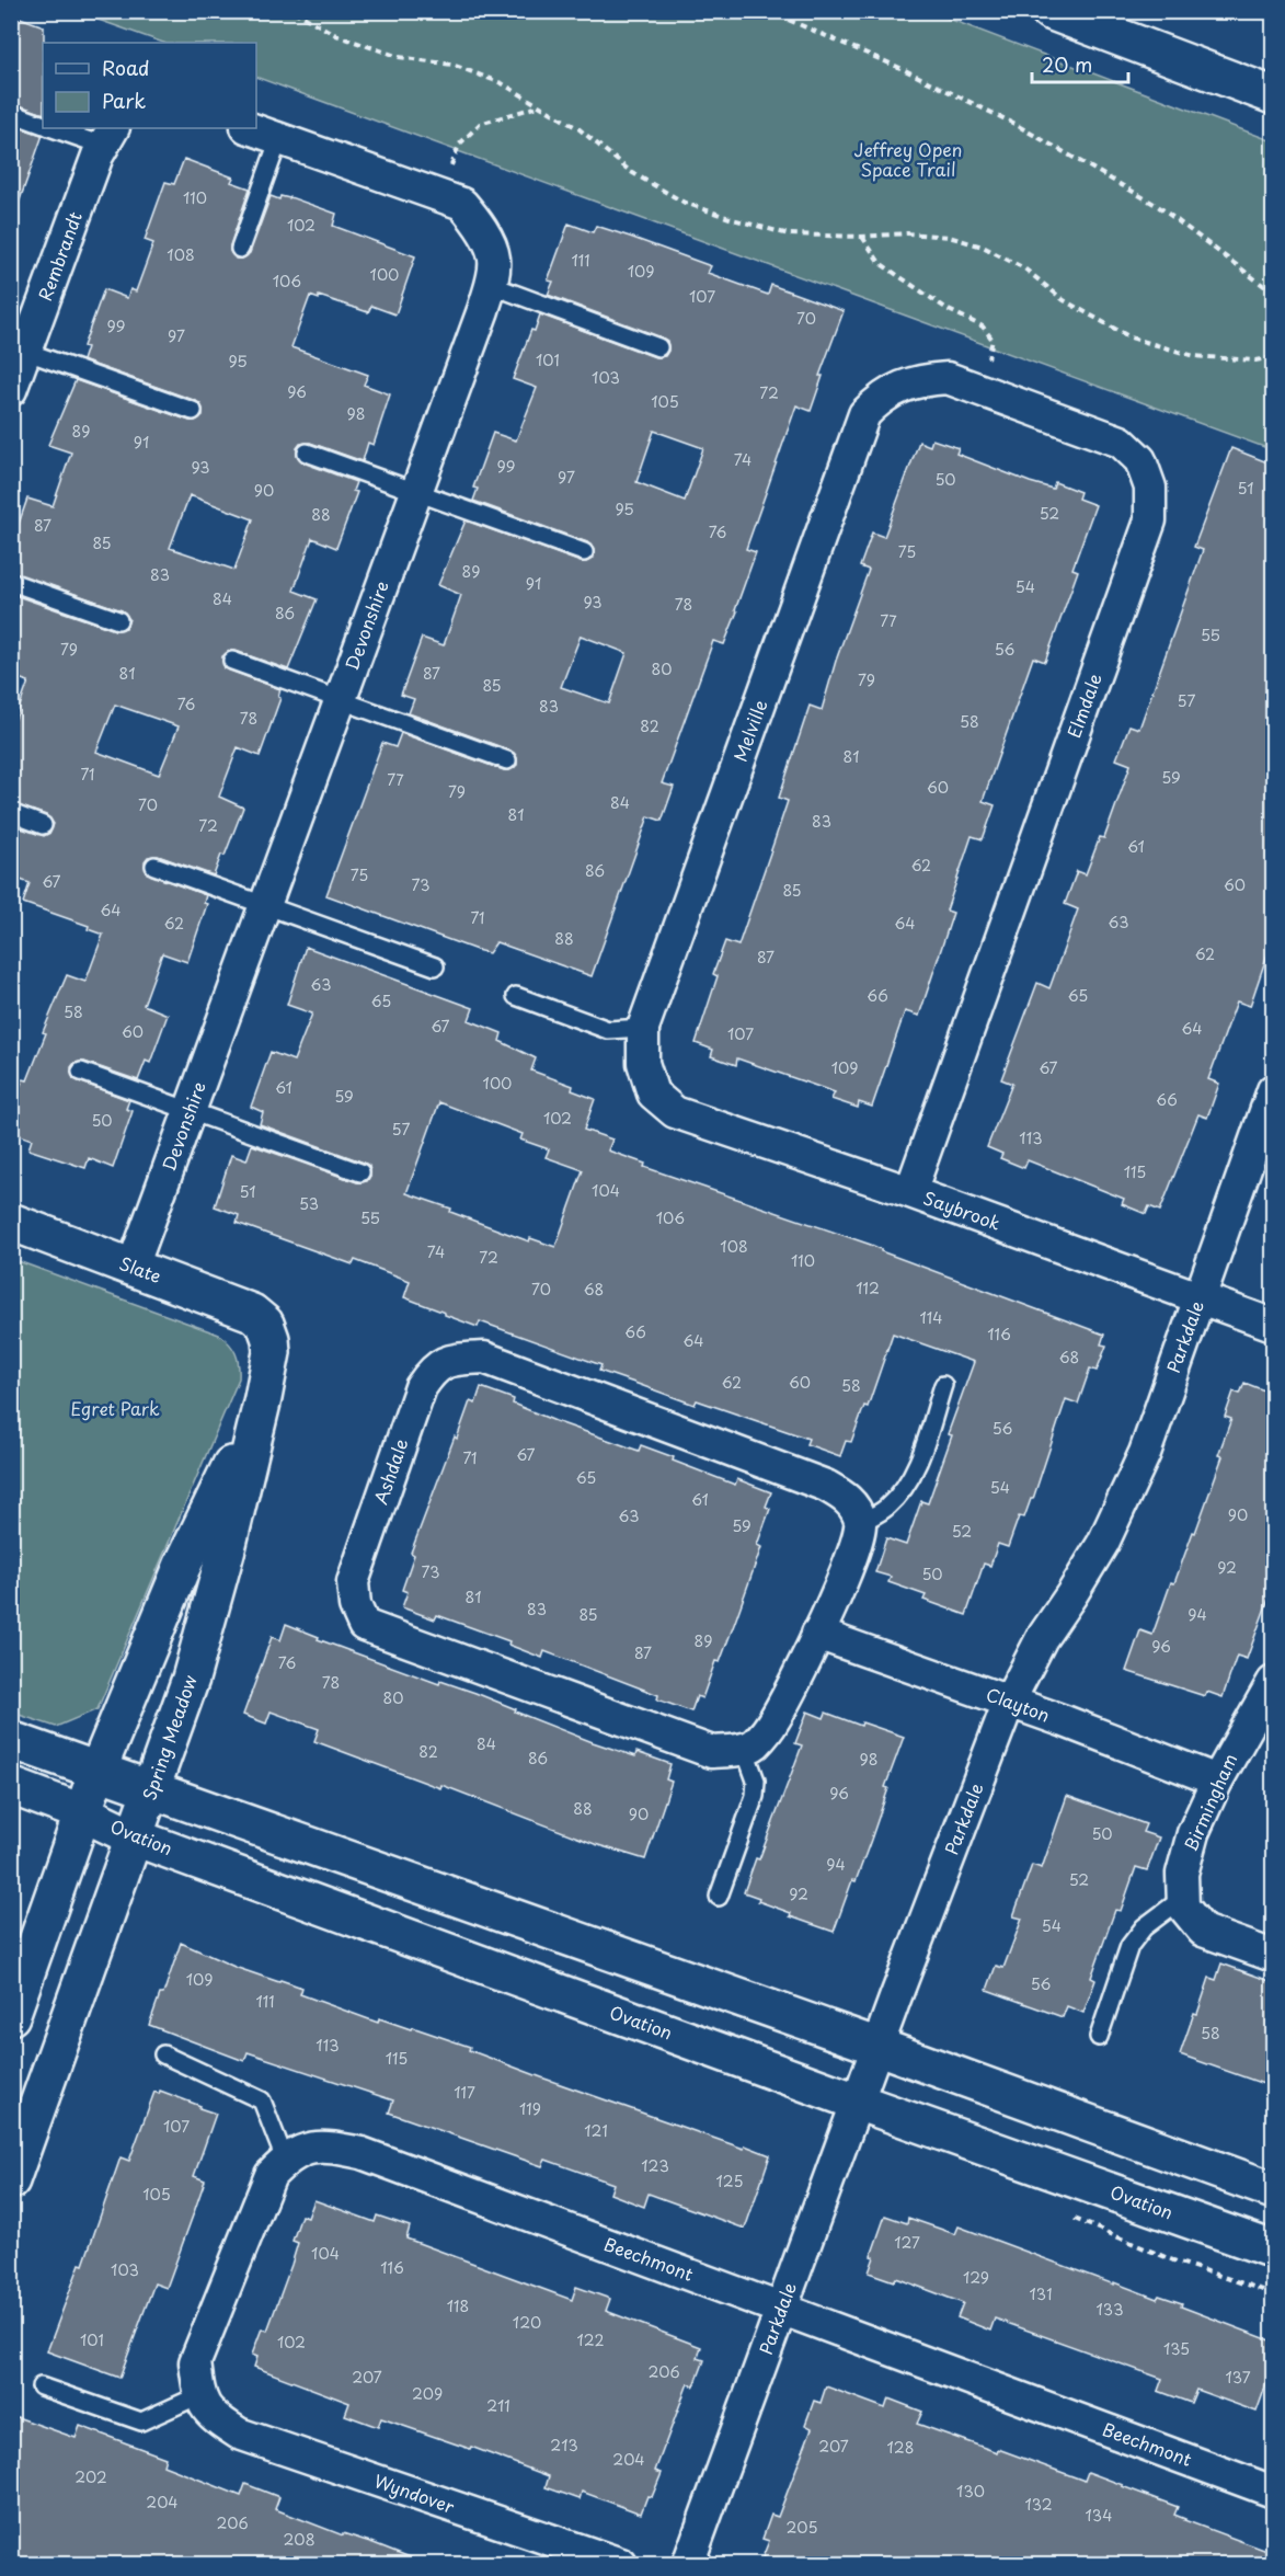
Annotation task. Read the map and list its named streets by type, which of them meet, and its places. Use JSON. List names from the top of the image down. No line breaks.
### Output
{"streets":{"street":["Rembrandt","Devonshire","Elmdale","Melville","Saybrook","Slate","Parkdale","Ashdale","Clayton","Spring Meadow","Birmingham","Ovation","Beechmont","Wyndover"]},"crossings":[["Devonshire","Slate"],["Elmdale","Melville"],["Elmdale","Saybrook"],["Melville","Saybrook"],["Saybrook","Parkdale"],["Slate","Spring Meadow"],["Parkdale","Clayton"],["Parkdale","Ovation"],["Parkdale","Beechmont"],["Clayton","Birmingham"],["Spring Meadow","Ovation"]],"parks":["Jeffrey Open Space Trail","Egret Park"],"house_numbers":["110","102","108","111","109","100","106","107","70","99","97","101","95","103","96","72","105","98","89","91","74","99","93","97","50","51","90","95","52","88","87","76","85","75","89","83","91","54","84","93","78","86","77","55","79","56","80","81","87","79","85","57","76","83","78","58","82","81","71","59","77","60","79","84","70","81","83","72","61","62","86","75","67","73","60","85","64","71","63","62","64","88","62","87","63","66","65","65","58","67","64","60","107","109","67","100","61","59","66","102","50","57","113","115","104","51","53","55","106","108","74","72","110","112","70","68","114","66","116","64","68","62","60","58","56","67","71","65","54","61","90","63","59","52","92","73","50","81","83","85","94","89","96","87","76","78","80","84","82","86","98","96","88","90","50","94","52","92","54","109","56","111","58","113","115","117","119","107","121","123","125","105","127","104","116","103","129","131","118","133","120","101","122","102","135","206","207","137","209","211","213","207","128","204","202","130","204","132","134","206","205","208"],"legend":["Road","Park"],"scale_bar":"20 m"}
